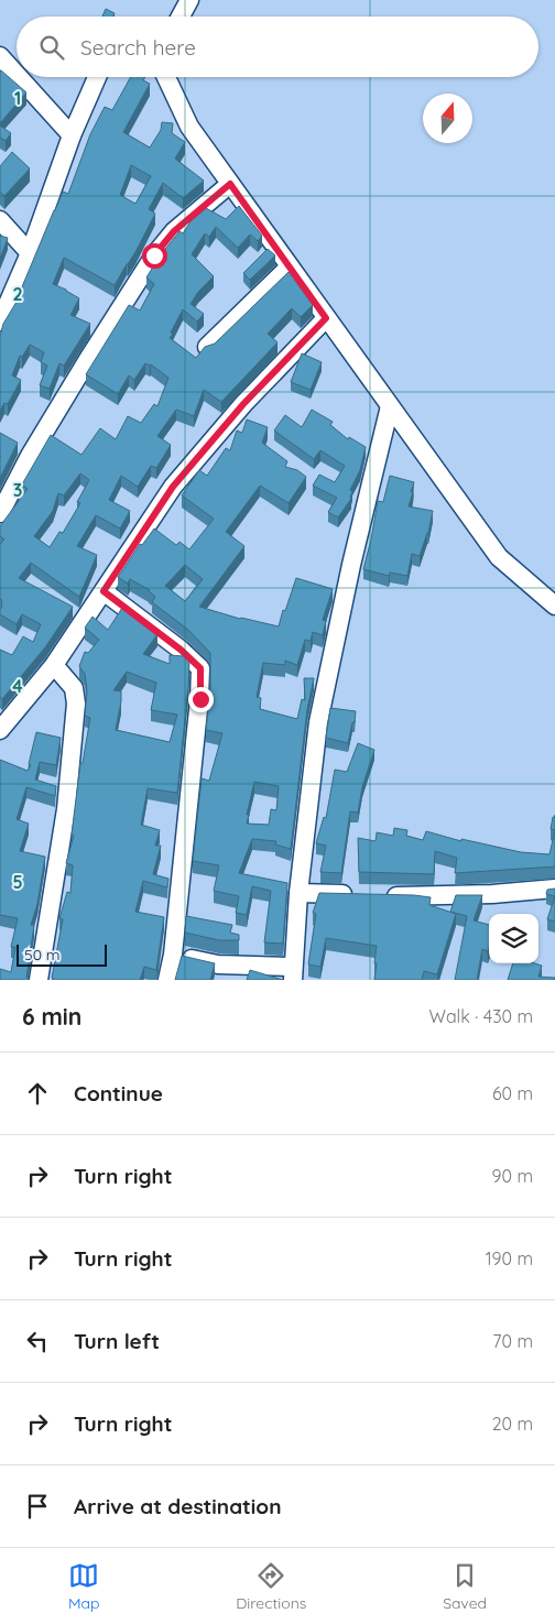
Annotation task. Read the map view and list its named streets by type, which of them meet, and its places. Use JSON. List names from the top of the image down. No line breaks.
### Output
{"scale_bar":"50 m","north":"top","page":{"search":"Search here","scale":"50 m","heading":["6 min","Walk · 430 m"],"list":[["Continue","60 m"],["Turn right","90 m"],["Turn right","190 m"],["Turn left","70 m"],["Turn right","20 m"],"Arrive at destination"],"nav":["Map","Directions","Saved"]},"grid":{"rows":["1","2","3","4","5"]}}
